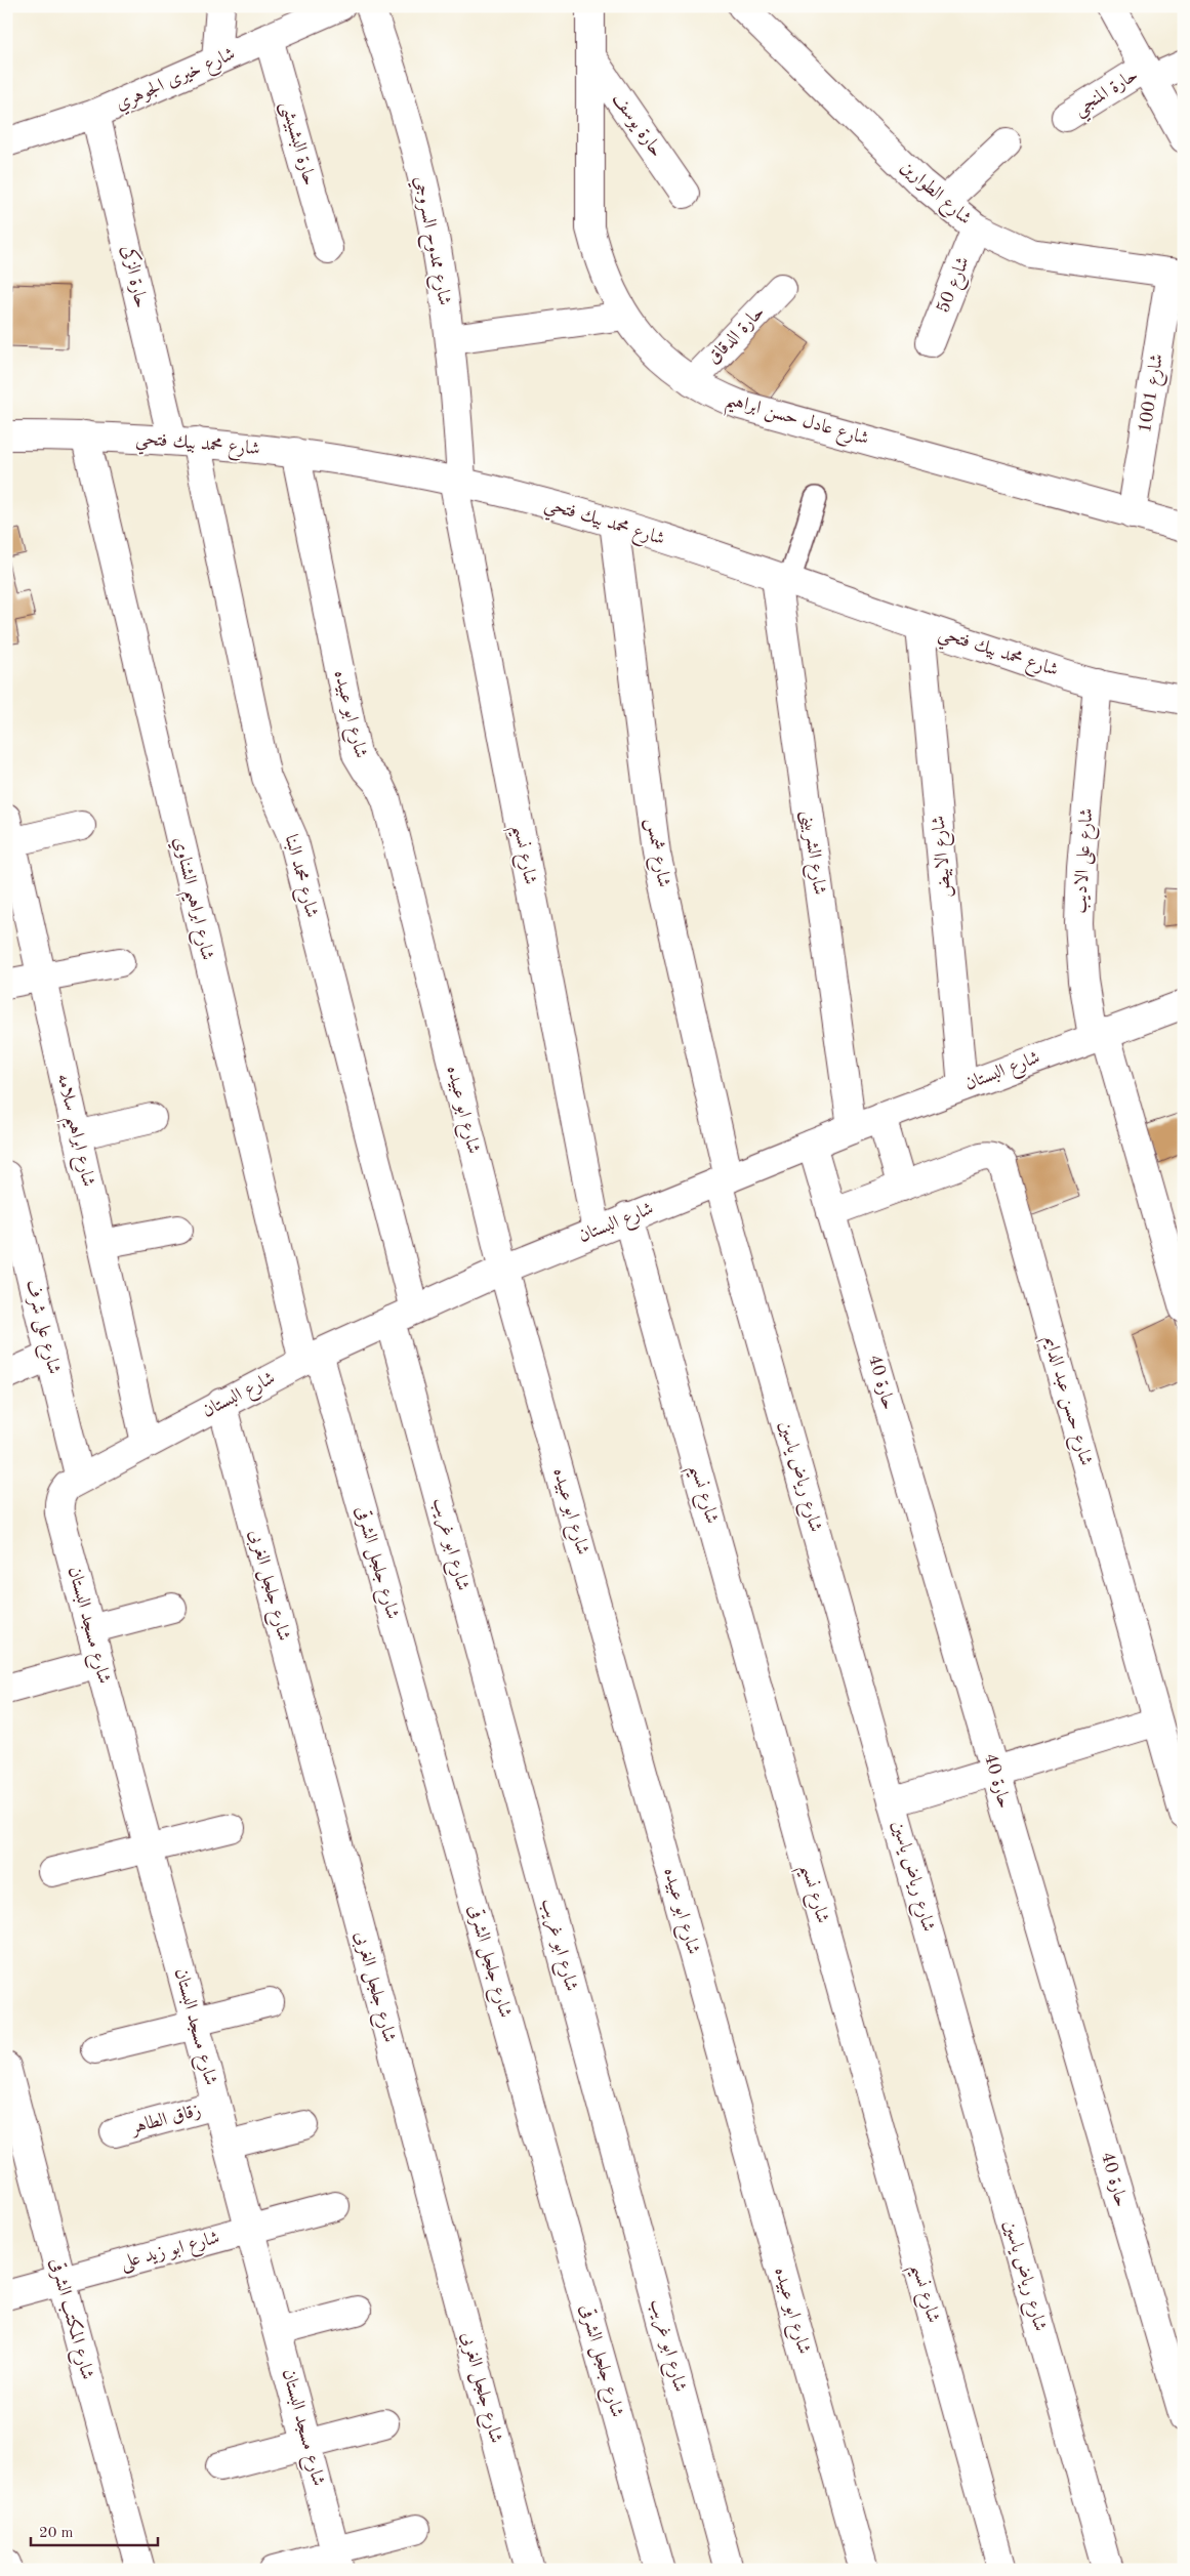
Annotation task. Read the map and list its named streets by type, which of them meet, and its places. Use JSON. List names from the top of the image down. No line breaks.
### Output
{"streets":{"street":["شارع خيرى الجوهري","حارة المنجي","حارة يوسف","حارة البشبيشى","شارع الطوارين","شارع ممدوح السروجي","حارة الزكى","شارع 50","حارة الدقاق","شارع 1001","شارع عادل حسن ابراهيم","شارع محمد بيك فتحي","شارع ابو عبيده","شارع شمس","شارع الشربينى","شارع نسيم","شارع الابيض","شارع على الاديب","شارع محمد البنا","شارع ابراهيم الشناوي","شارع البستان","شارع ابراهيم سلامه","شارع على شرف","حارة 40","شارع حسن عبد الدايم","شارع رياض ياسين","شارع ابو غريب","شارع جلجل الشرقى","شارع جلجل الغربى","شارع مسجد البستان","زقاق الطاهر","شارع ابو زيد على","شارع المكتب الشرقى"]},"crossings":[["شارع خيرى الجوهري","حارة البشبيشى"],["شارع خيرى الجوهري","حارة الزكى"],["حارة يوسف","شارع عادل حسن ابراهيم"],["شارع الطوارين","شارع 50"],["شارع الطوارين","شارع 1001"],["شارع ممدوح السروجي","شارع محمد بيك فتحي"],["شارع ممدوح السروجي","شارع نسيم"],["حارة الزكى","شارع محمد بيك فتحي"],["حارة الزكى","شارع محمد البنا"],["حارة الدقاق","شارع عادل حسن ابراهيم"],["شارع 1001","شارع عادل حسن ابراهيم"],["شارع محمد بيك فتحي","شارع ابو عبيده"],["شارع محمد بيك فتحي","شارع شمس"],["شارع محمد بيك فتحي","شارع الشربينى"],["شارع محمد بيك فتحي","شارع نسيم"],["شارع محمد بيك فتحي","شارع الابيض"],["شارع محمد بيك فتحي","شارع على الاديب"],["شارع محمد بيك فتحي","شارع محمد البنا"],["شارع محمد بيك فتحي","شارع ابراهيم الشناوي"],["شارع ابو عبيده","شارع البستان"],["شارع شمس","شارع البستان"],["شارع شمس","شارع رياض ياسين"],["شارع الشربينى","شارع البستان"],["شارع نسيم","شارع البستان"],["شارع الابيض","شارع البستان"],["شارع على الاديب","شارع البستان"],["شارع محمد البنا","شارع البستان"],["شارع محمد البنا","شارع ابو غريب"],["شارع ابراهيم الشناوي","شارع البستان"],["شارع ابراهيم الشناوي","شارع جلجل الشرقى"],["شارع البستان","شارع ابراهيم سلامه"],["شارع البستان","شارع على شرف"],["شارع البستان","حارة 40"],["شارع البستان","شارع رياض ياسين"],["شارع البستان","شارع ابو غريب"],["شارع البستان","شارع جلجل الشرقى"],["شارع البستان","شارع جلجل الغربى"],["شارع البستان","شارع مسجد البستان"],["شارع على شرف","شارع مسجد البستان"],["حارة 40","شارع حسن عبد الدايم"],["شارع مسجد البستان","زقاق الطاهر"],["شارع مسجد البستان","شارع ابو زيد على"],["شارع ابو زيد على","شارع المكتب الشرقى"]],"scale_bar":"20 m"}
